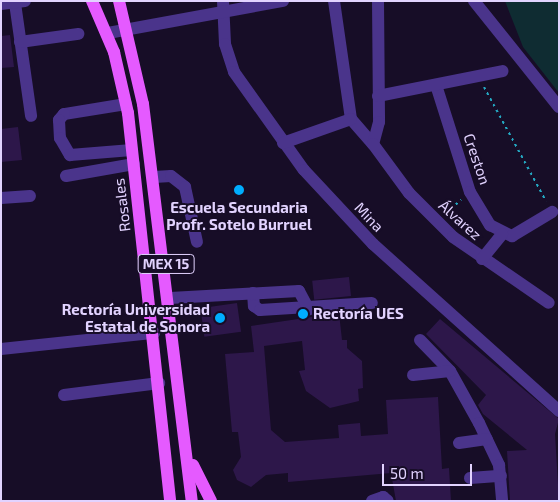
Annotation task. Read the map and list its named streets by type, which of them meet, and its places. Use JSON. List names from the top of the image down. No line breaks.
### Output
{"streets":{"main road":["Rosales","MEX 15"],"street":["Creston","Mina","Álvarez"]},"places":["Escuela Secundaria Profr. Sotelo Burruel","Rectoría UES","Rectoría Universidad Estatal de Sonora"],"scale_bar":"50 m"}
